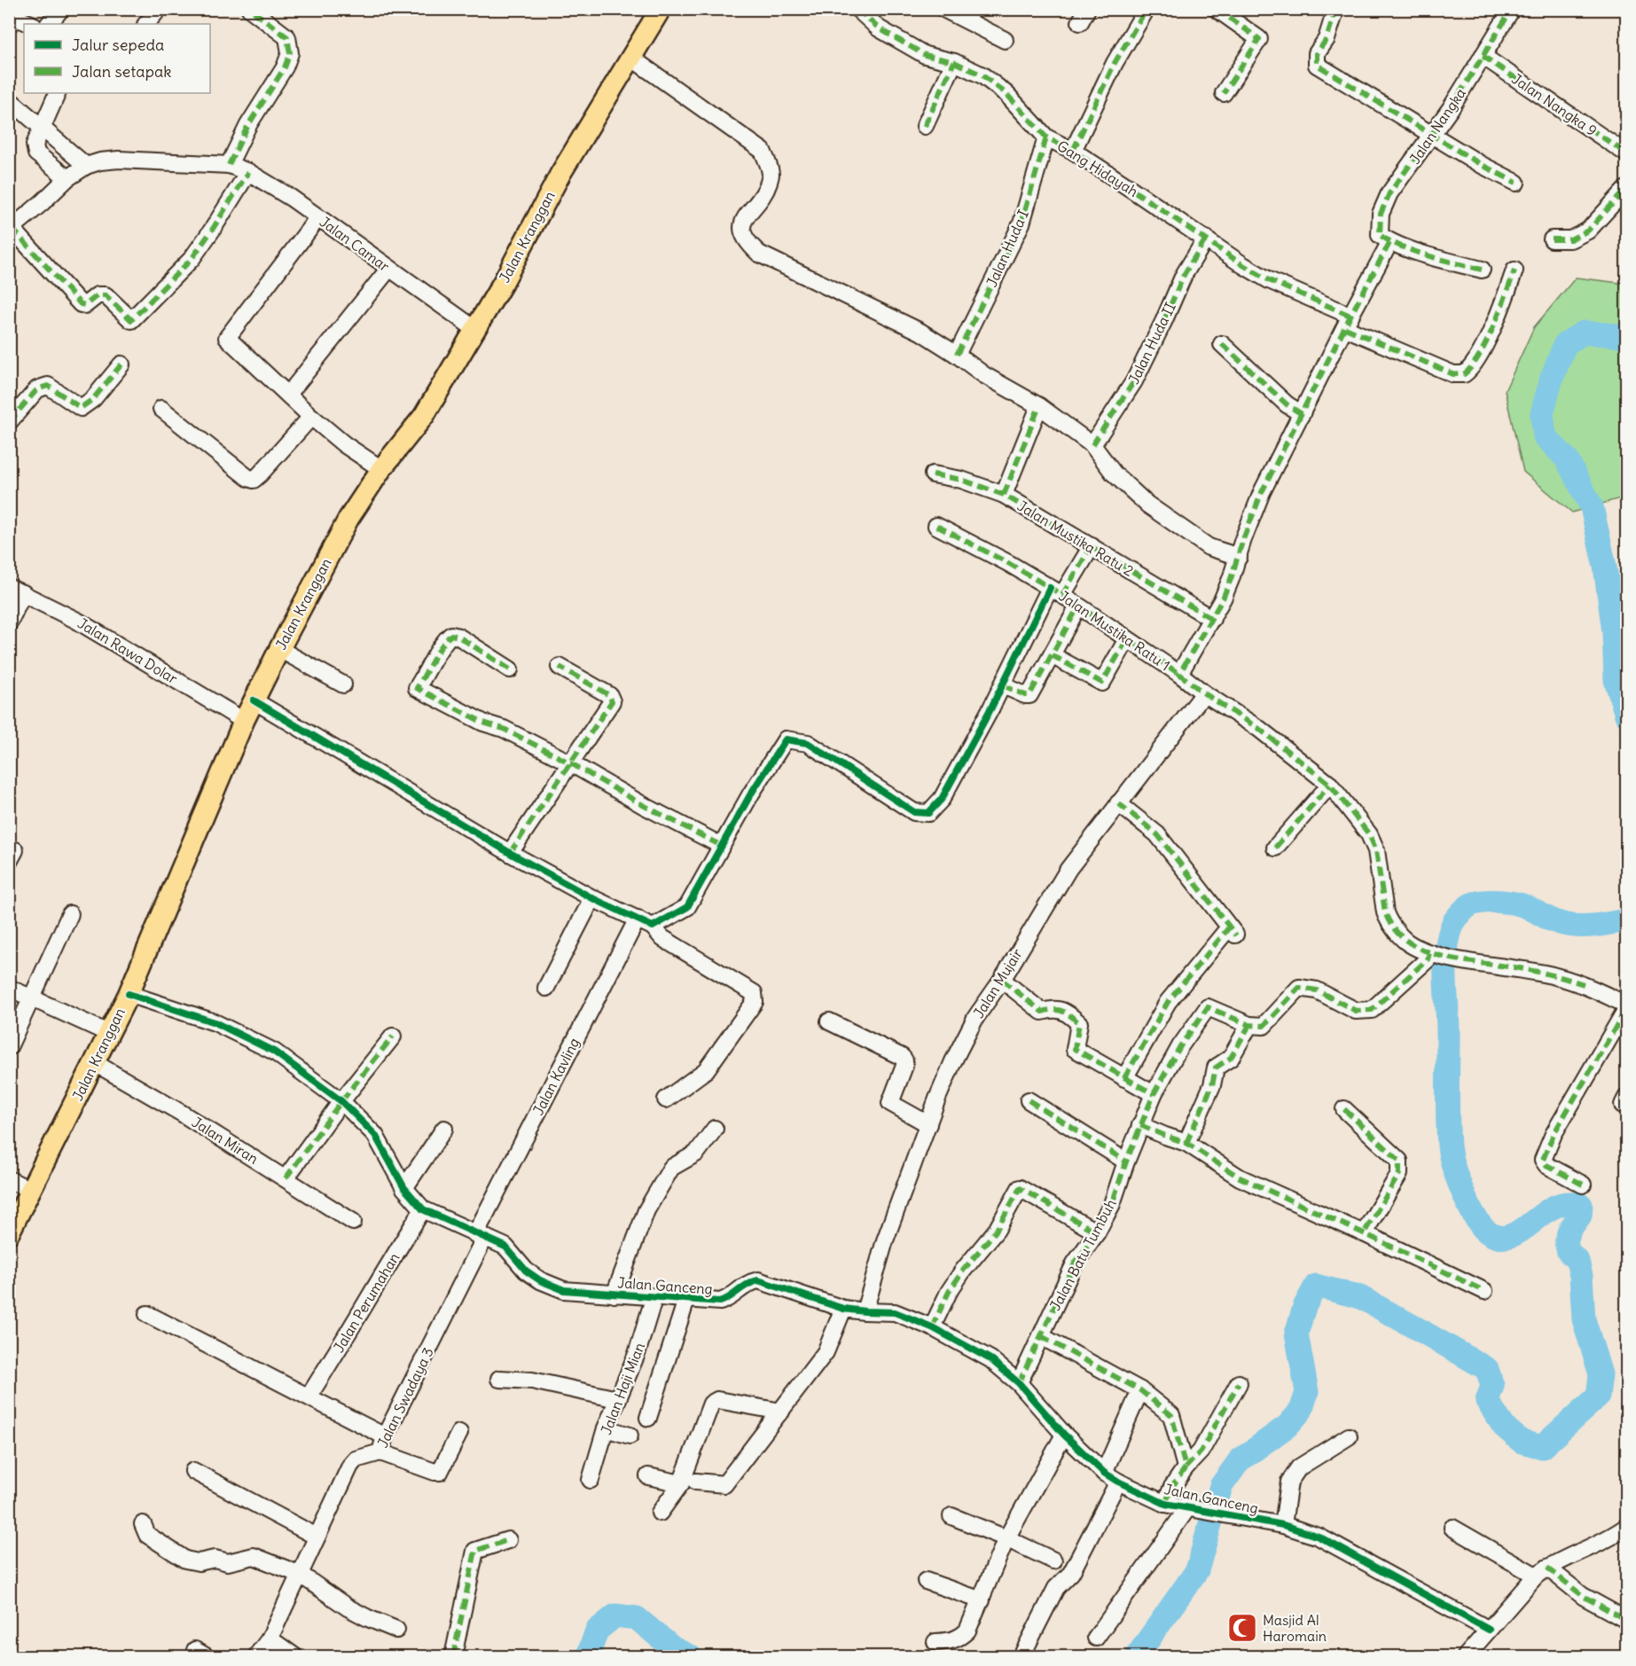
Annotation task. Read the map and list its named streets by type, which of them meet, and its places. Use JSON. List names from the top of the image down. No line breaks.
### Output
{"streets":{"main road":["Jalan Kranggan"],"street":["Jalan Nangka 9","Jalan Nangka","Gang Hidayah","Jalan Camar","Jalan Huda I","Jalan Huda II","Jalan Mustika Ratu 2","Jalan Mustika Ratu 1","Jalan Rawa Dolar","Jalan Mujair","Jalan Kavling","Jalan Miran","Jalan Batu Tumbuh","Jalan Ganceng","Jalan Perumahan","Jalan Haji Mian","Jalan Swadaya 3"]},"crossings":[["Jalan Nangka 9","Jalan Nangka"],["Gang Hidayah","Jalan Huda I"],["Gang Hidayah","Jalan Huda II"],["Jalan Kranggan","Jalan Camar"],["Jalan Kranggan","Jalan Rawa Dolar"],["Jalan Kranggan","Jalan Miran"],["Jalan Kranggan","Jalan Ganceng"],["Jalan Mustika Ratu 1","Jalan Mujair"],["Jalan Mujair","Jalan Ganceng"],["Jalan Kavling","Jalan Ganceng"],["Jalan Kavling","Jalan Swadaya 3"],["Jalan Batu Tumbuh","Jalan Ganceng"],["Jalan Ganceng","Jalan Perumahan"],["Jalan Ganceng","Jalan Haji Mian"],["Jalan Ganceng","Jalan Swadaya 3"]],"places":{"mosque":["Masjid Al Haromain"]},"legend":["Jalur sepeda","Jalan setapak"]}
